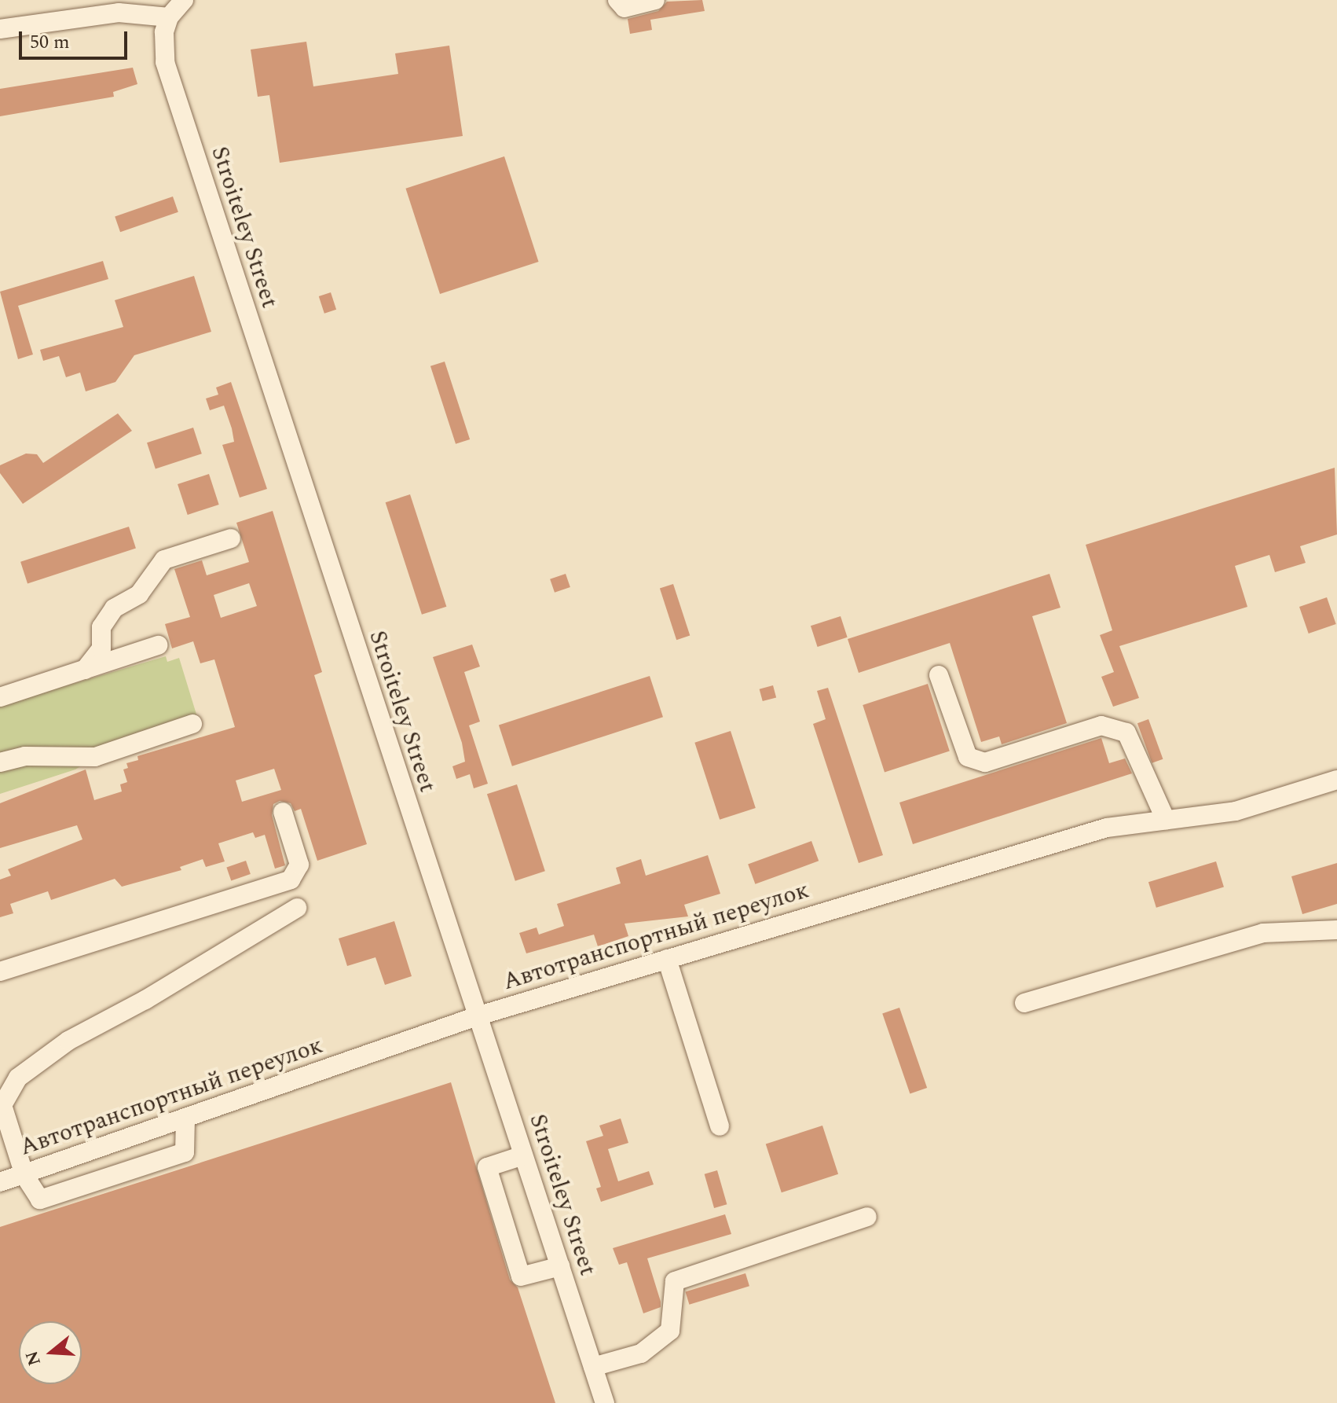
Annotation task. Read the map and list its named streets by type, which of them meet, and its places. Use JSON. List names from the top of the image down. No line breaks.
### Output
{"streets":{"street":["Stroiteley Street","Автотранспортный переулок"]},"crossings":[["Stroiteley Street","Автотранспортный переулок"]],"scale_bar":"50 m","north":"left"}
